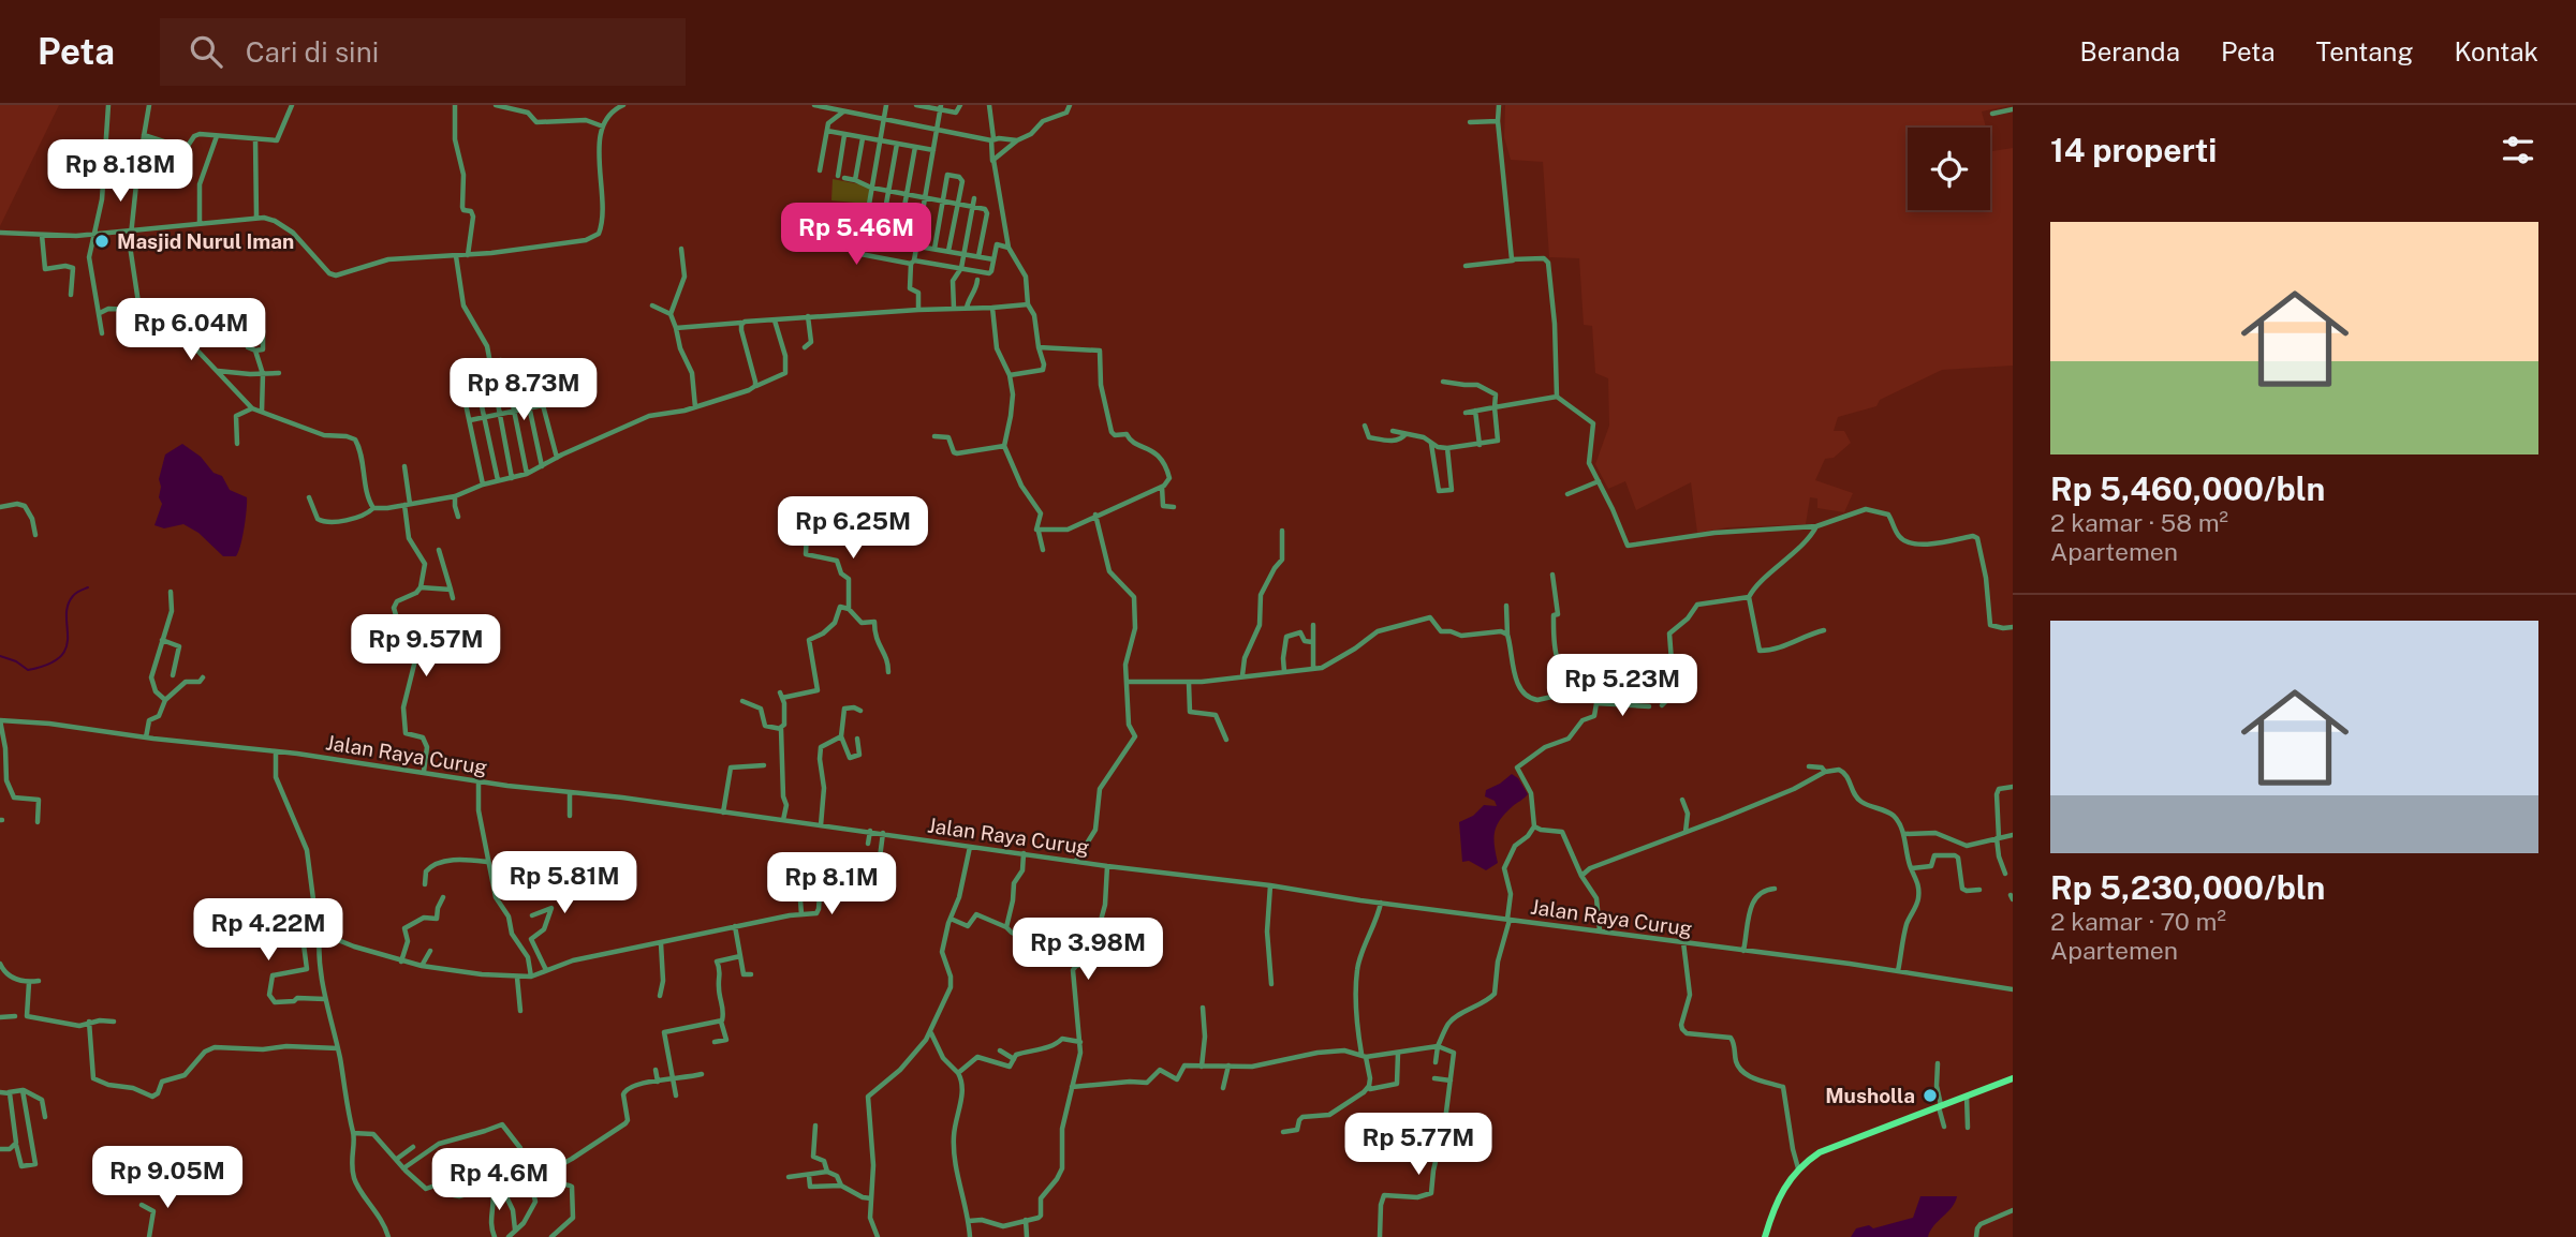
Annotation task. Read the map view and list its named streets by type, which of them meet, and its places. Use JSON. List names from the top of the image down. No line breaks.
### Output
{"streets":{"street":["Jalan Raya Curug"]},"places":["Masjid Nurul Iman","Musholla"],"page":{"header":"Peta","search":"Cari di sini","nav":["Beranda","Peta","Tentang","Kontak"],"heading":"14 properti","price":["Rp 8.18M","Rp 5.46M","Rp 6.04M","Rp 8.73M","Rp 6.25M","Rp 9.57M","Rp 5.23M","Rp 5.81M","Rp 8.1M","Rp 4.22M","Rp 3.98M","Rp 5.77M","Rp 9.05M","Rp 4.6M"],"list":[{"name":"Rp 5,460,000/bln","note":"2 kamar · 58 m² · Apartemen"},{"name":"Rp 5,230,000/bln","note":"2 kamar · 70 m² · Apartemen"}]}}
